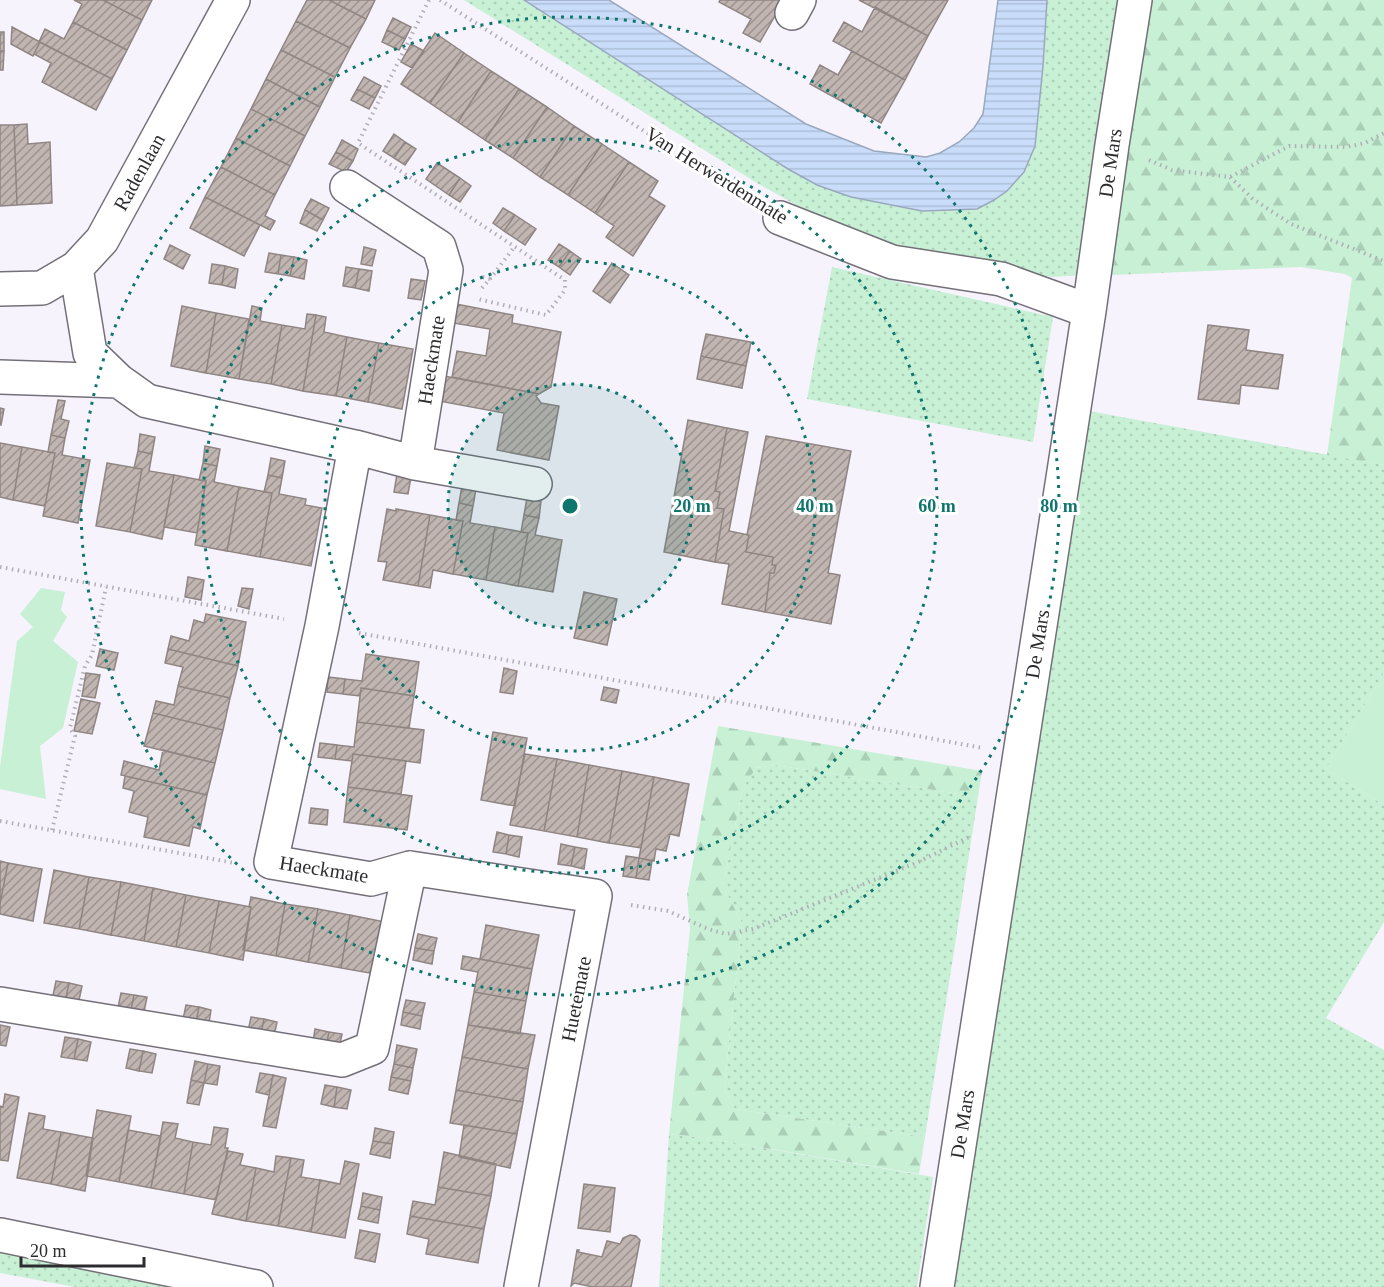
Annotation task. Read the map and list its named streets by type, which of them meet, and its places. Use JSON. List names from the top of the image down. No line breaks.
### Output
{"streets":{"street":["De Mars","Radenlaan","Van Herwerdenmate","Haeckmate","Huetemate"]},"crossings":[["De Mars","Van Herwerdenmate"]],"scale_bar":"20 m","rings":["20 m","40 m","60 m","80 m"]}
